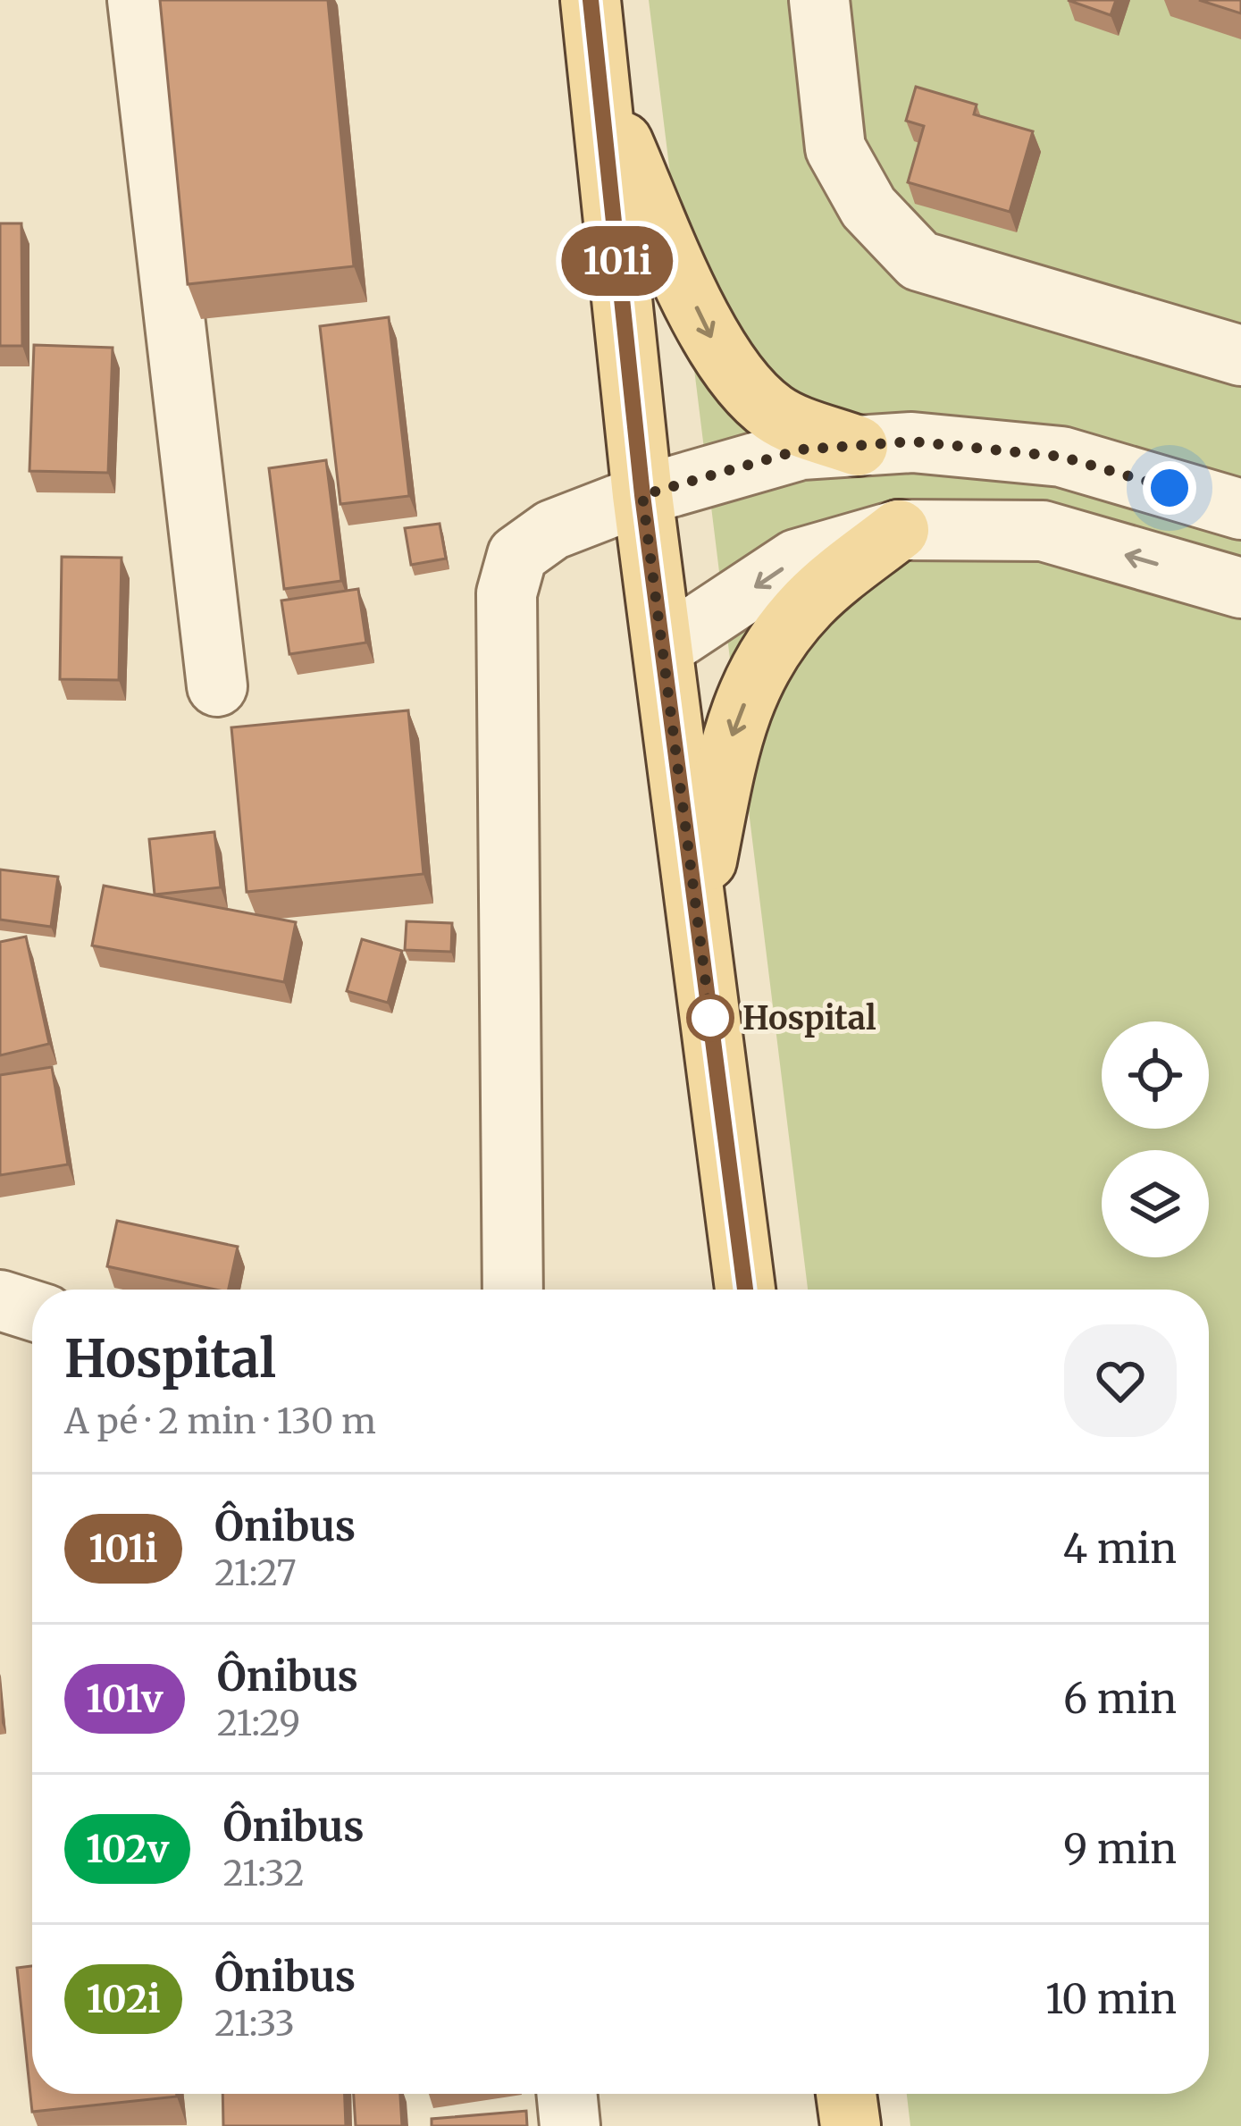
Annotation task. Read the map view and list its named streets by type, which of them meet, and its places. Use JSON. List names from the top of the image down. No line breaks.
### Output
{"places":["Hospital"],"lines":["bus line 101i"],"page":{"on_map":"101i","heading":["Hospital","A pé · 2 min · 130 m"],"list":[{"mark":"101i","name":"Ônibus","note":"21:27","value":"4 min"},{"mark":"101v","name":"Ônibus","note":"21:29","value":"6 min"},{"mark":"102v","name":"Ônibus","note":"21:32","value":"9 min"},{"mark":"102i","name":"Ônibus","note":"21:33","value":"10 min"}]}}
